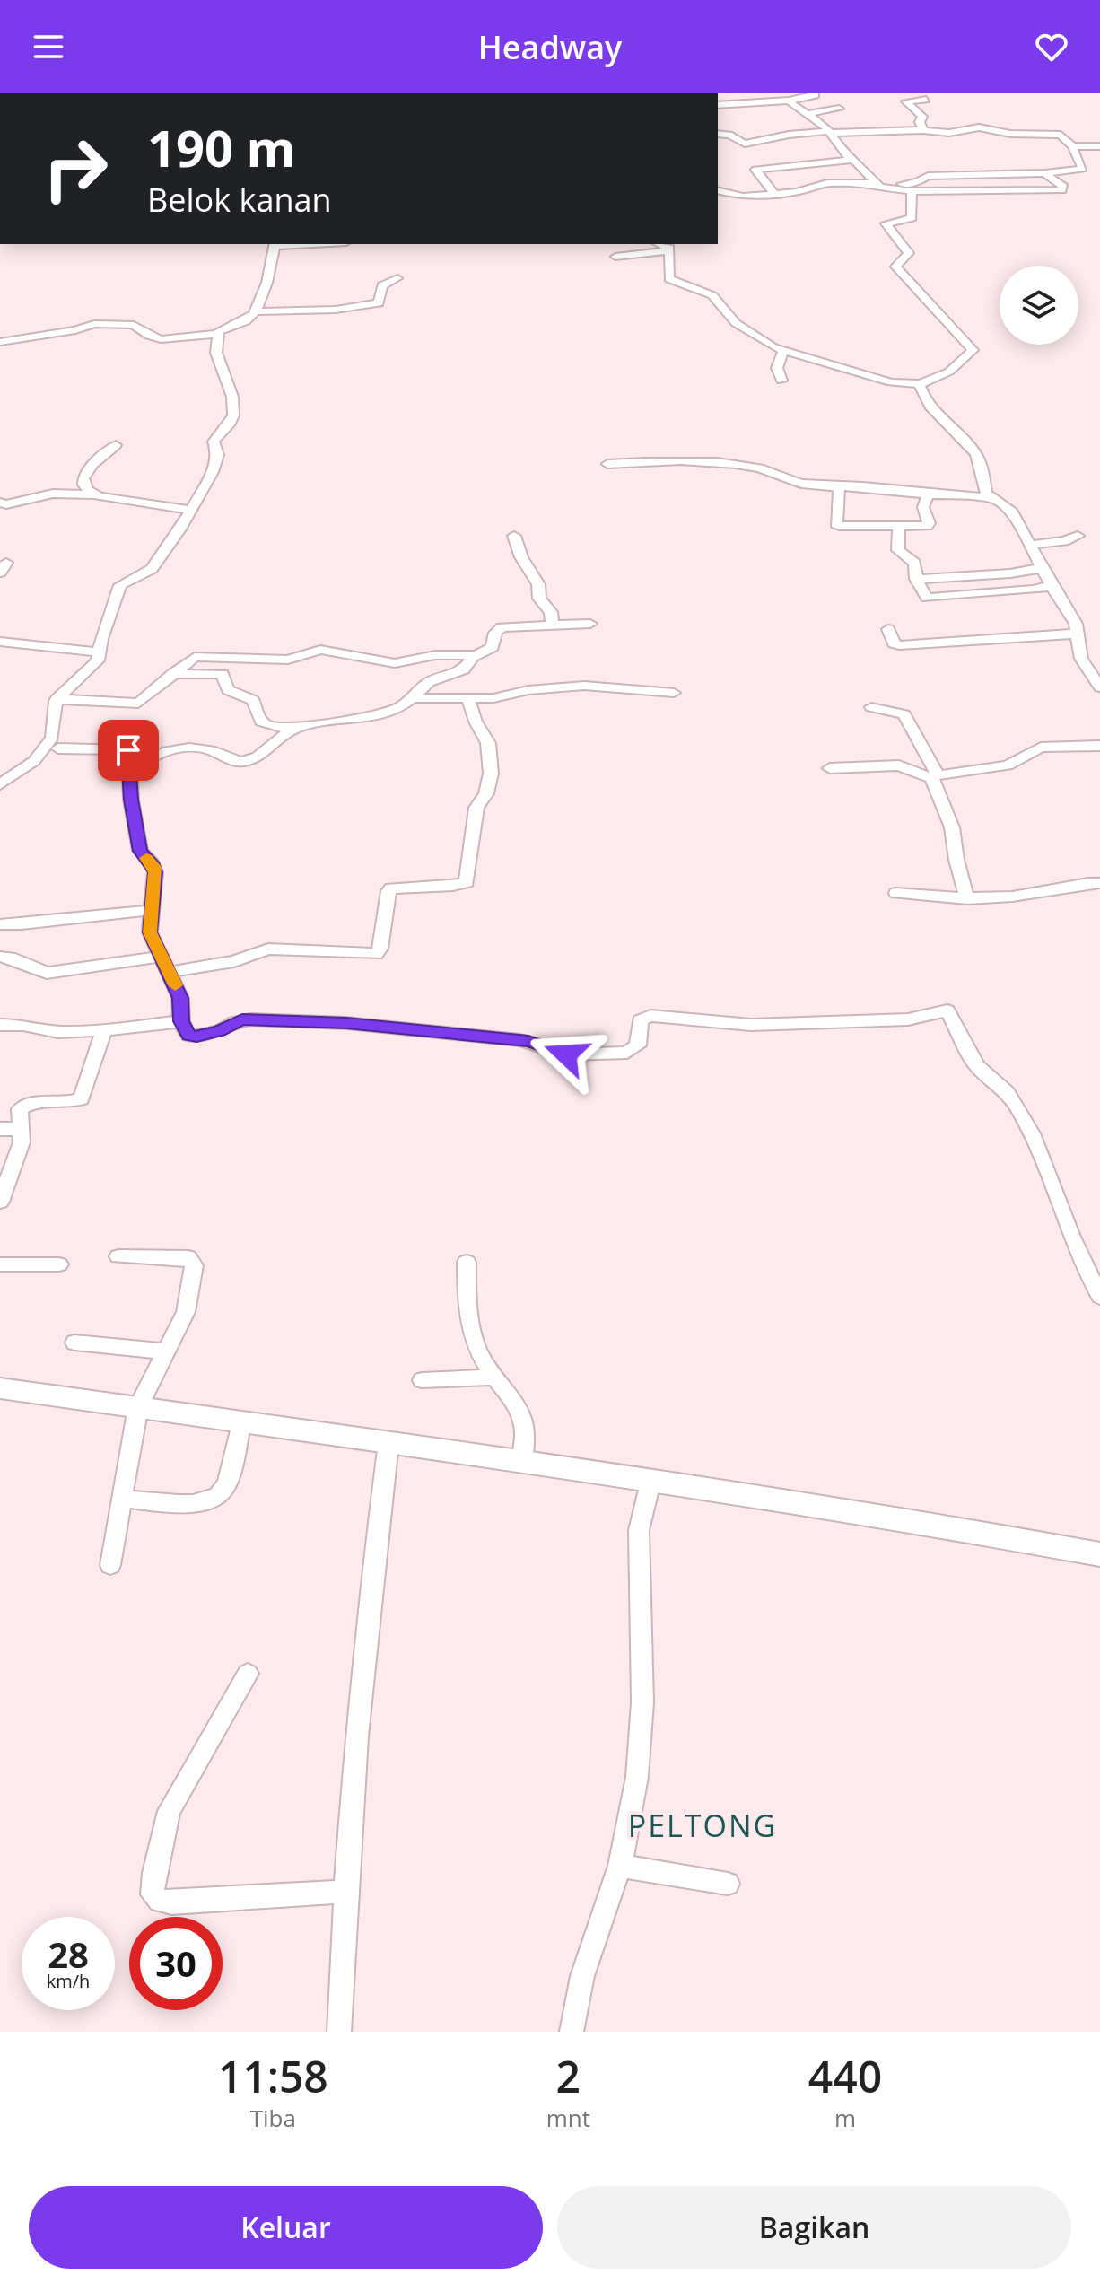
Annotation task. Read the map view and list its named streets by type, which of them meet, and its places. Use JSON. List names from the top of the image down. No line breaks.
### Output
{"districts":["PELTONG"],"page":{"header":"Headway","turn":["190 m","Belok kanan"],"speed":"28 km/h","limit":"30","eta":["11:58","Tiba","2","mnt","440","m"],"buttons":["Keluar","Bagikan"]}}
